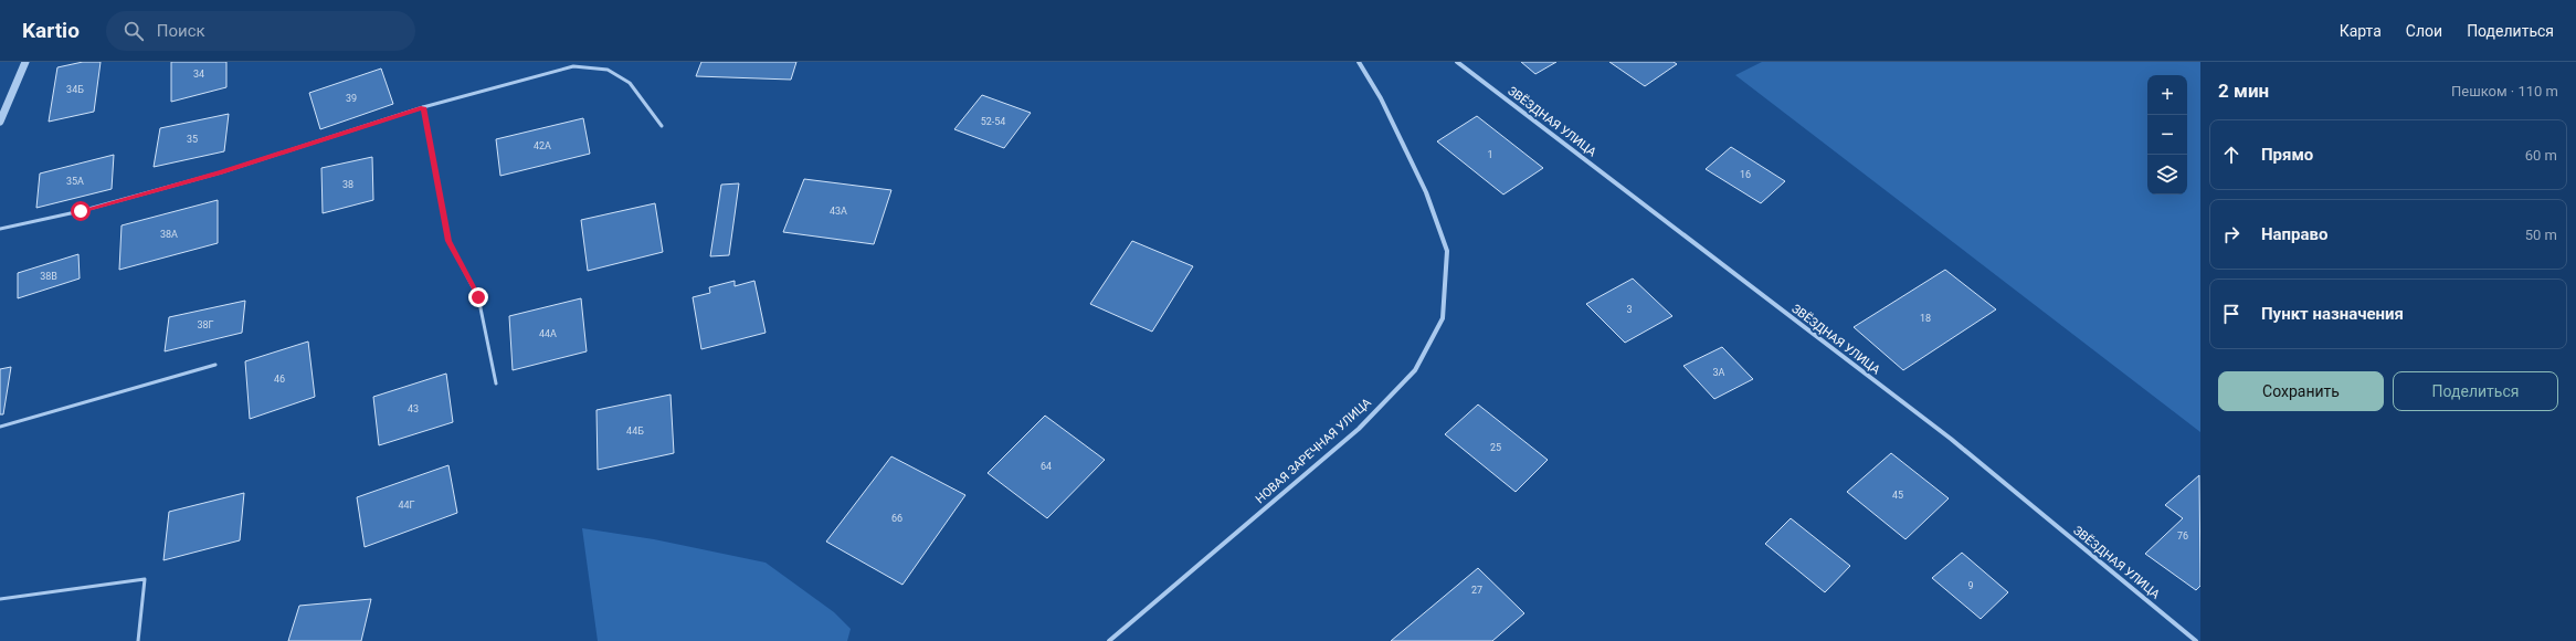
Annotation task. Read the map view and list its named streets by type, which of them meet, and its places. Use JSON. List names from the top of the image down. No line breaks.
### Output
{"streets":{"street":["ЗВЁЗДНАЯ УЛИЦА","НОВАЯ ЗАРЕЧНАЯ УЛИЦА"]},"house_numbers":["34","34Б","39","52-54","35","42А","1","16","35А","38","43А","38А","38В","3","18","38Г","44А","3А","46","43","44Б","25","64","45","44Г","66","76","9","27"],"page":{"header":"Kartio","search":"Поиск","nav":["Карта","Слои","Поделиться"],"heading":["2 мин","Пешком · 110 m"],"map_buttons":["+","−"],"list":[["Прямо","60 m"],["Направо","50 m"],"Пункт назначения"],"buttons":["Сохранить","Поделиться"]}}
